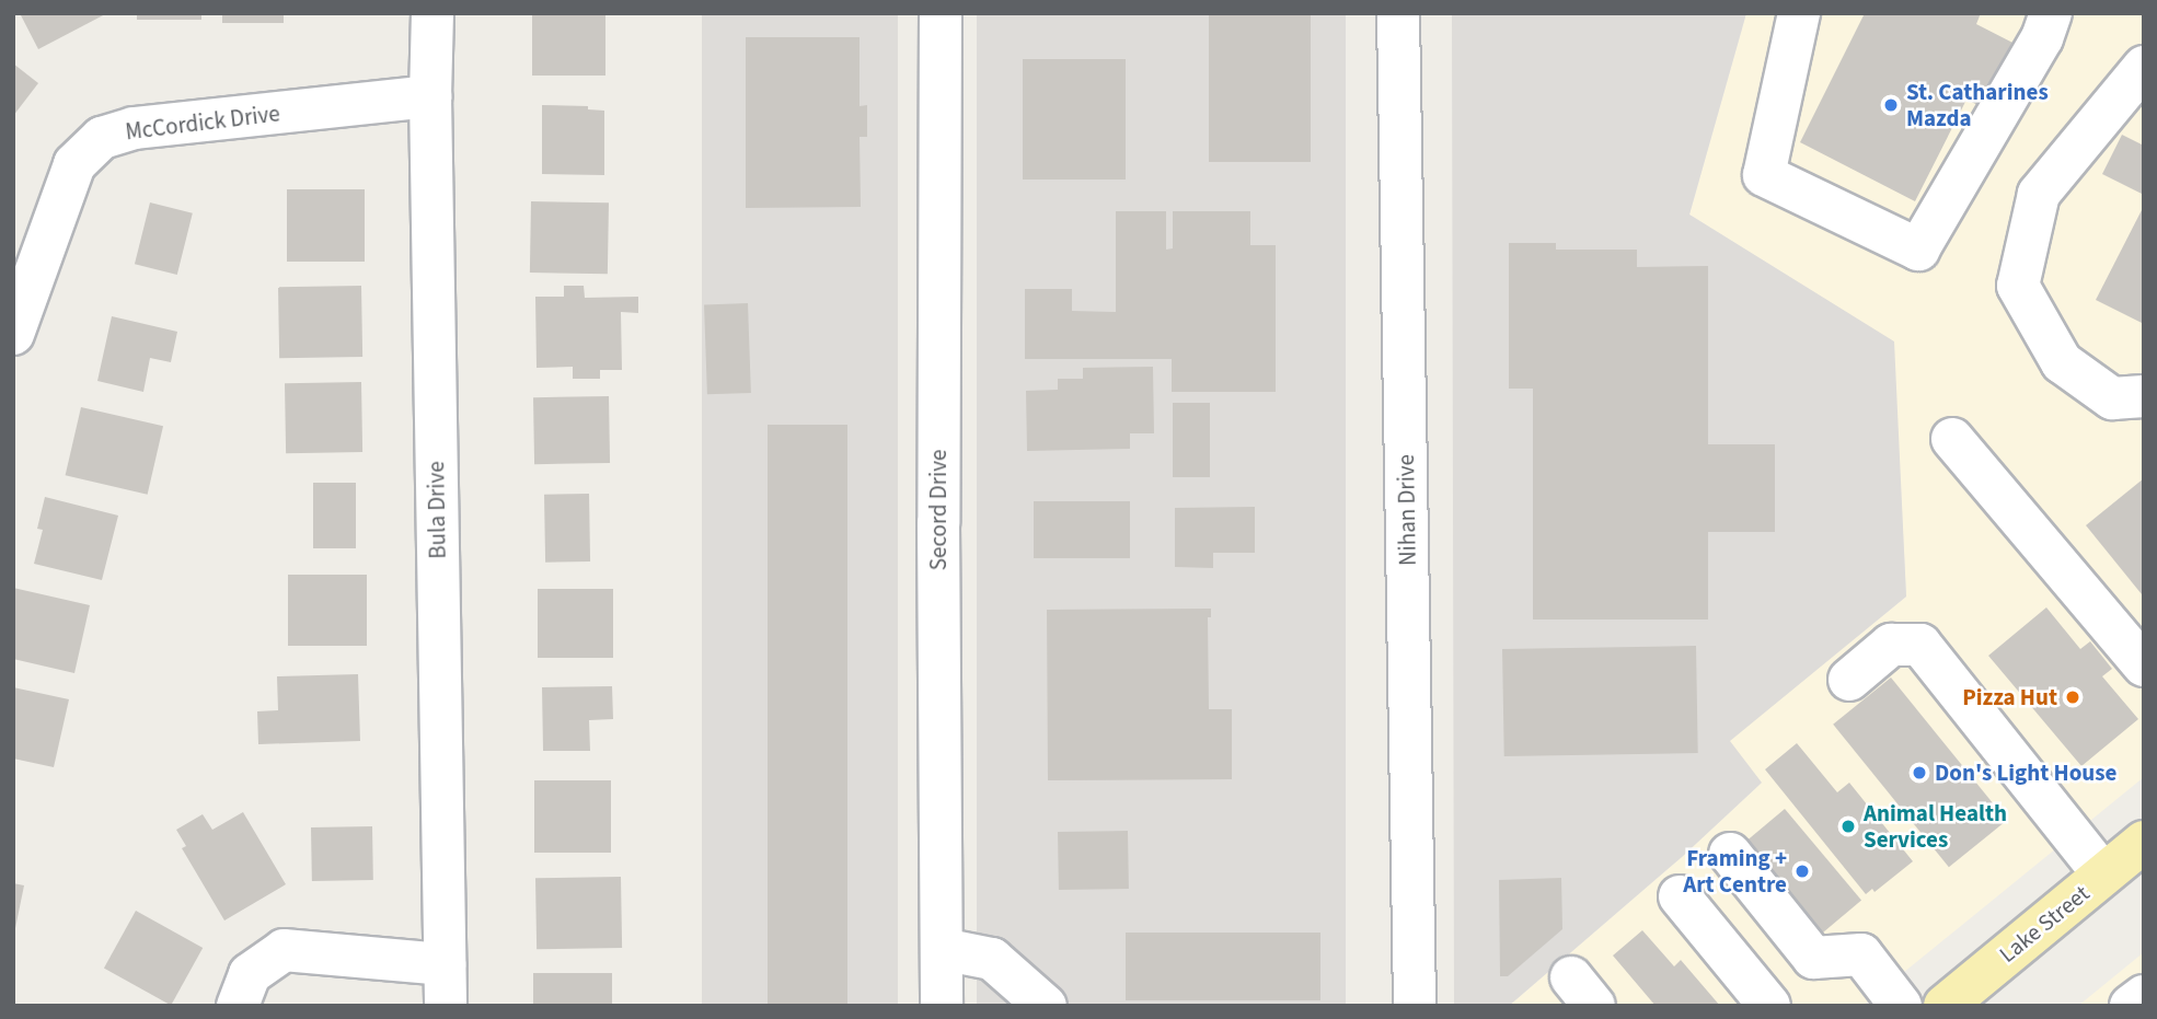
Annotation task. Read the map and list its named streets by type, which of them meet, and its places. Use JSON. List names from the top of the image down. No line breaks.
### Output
{"streets":{"main road":["Lake Street"],"street":["McCordick Drive","Bula Drive","Secord Drive","Nihan Drive"]},"crossings":[["McCordick Drive","Bula Drive"]],"places":["St. Catharines Mazda","Pizza Hut","Don's Light House","Animal Health Services","Framing + Art Centre"]}
